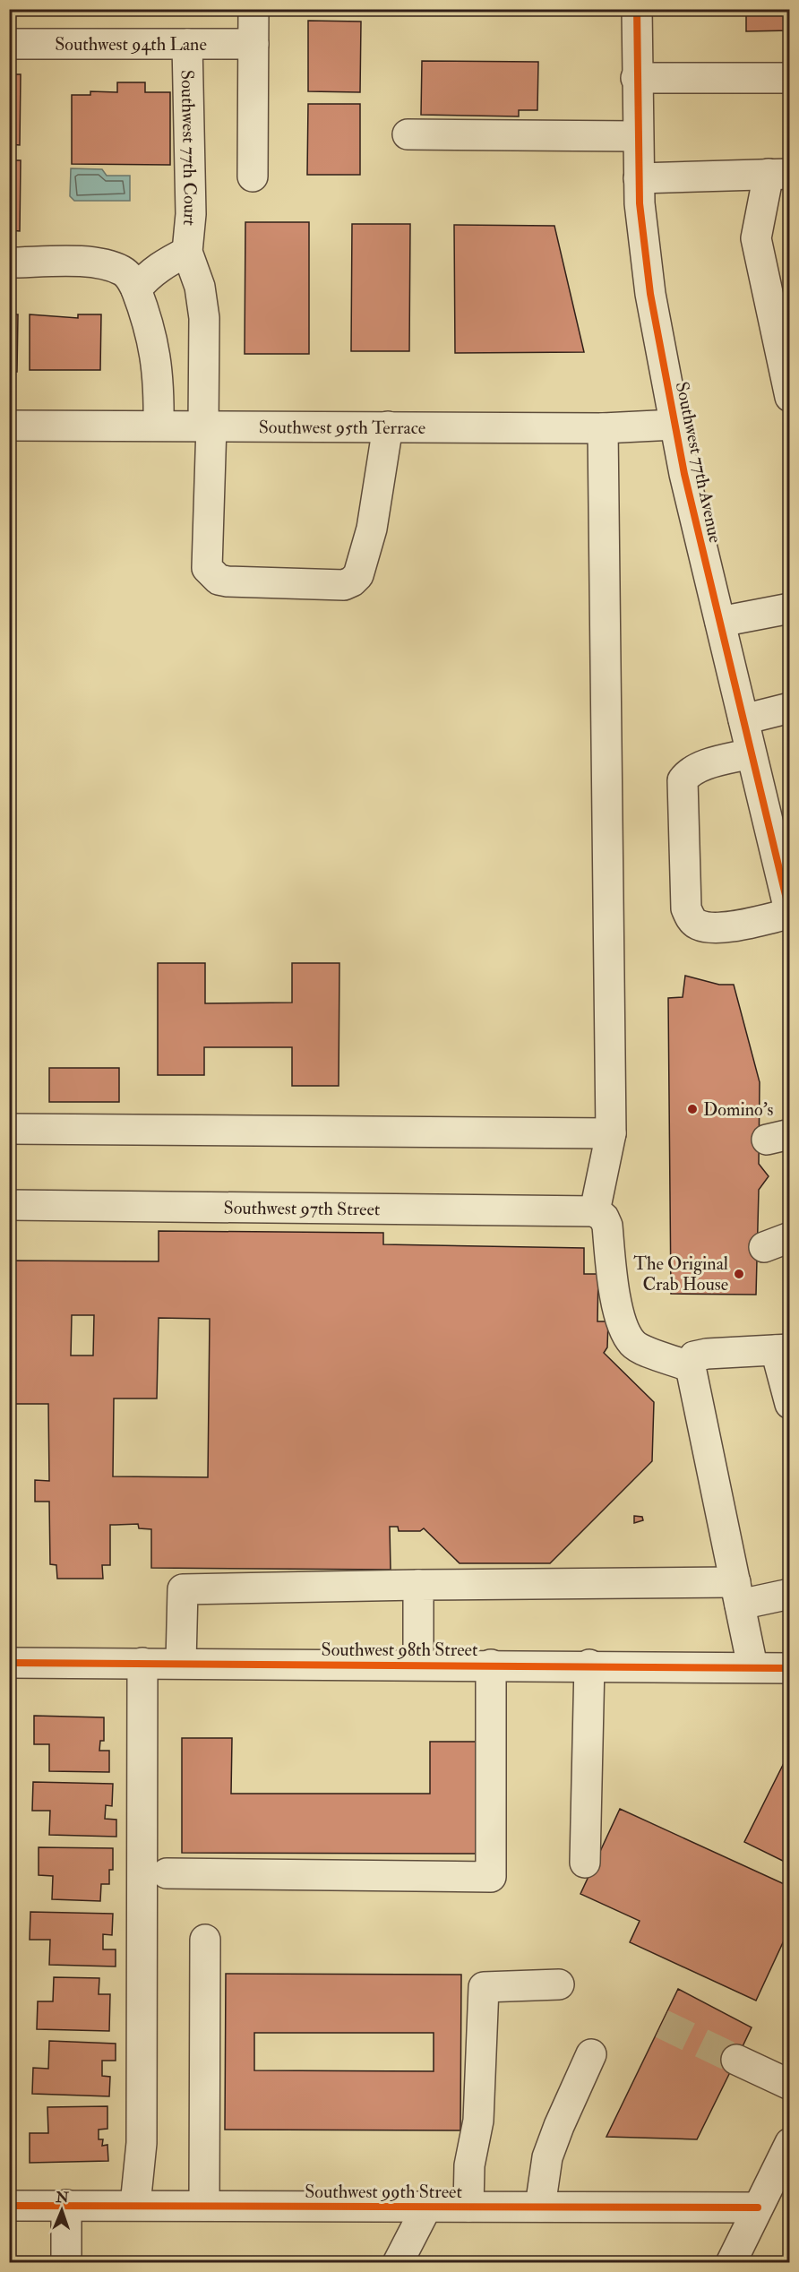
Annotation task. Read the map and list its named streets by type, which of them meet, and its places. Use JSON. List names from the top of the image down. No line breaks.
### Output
{"streets":{"street":["Southwest 94th Lane","Southwest 77th Court","Southwest 95th Terrace","Southwest 77th Avenue","Southwest 97th Street","Southwest 98th Street","Southwest 99th Street"]},"crossings":[["Southwest 94th Lane","Southwest 77th Court"],["Southwest 77th Court","Southwest 95th Terrace"],["Southwest 95th Terrace","Southwest 77th Avenue"]],"places":["Domino's","The Original Crab House"],"north":"top"}
